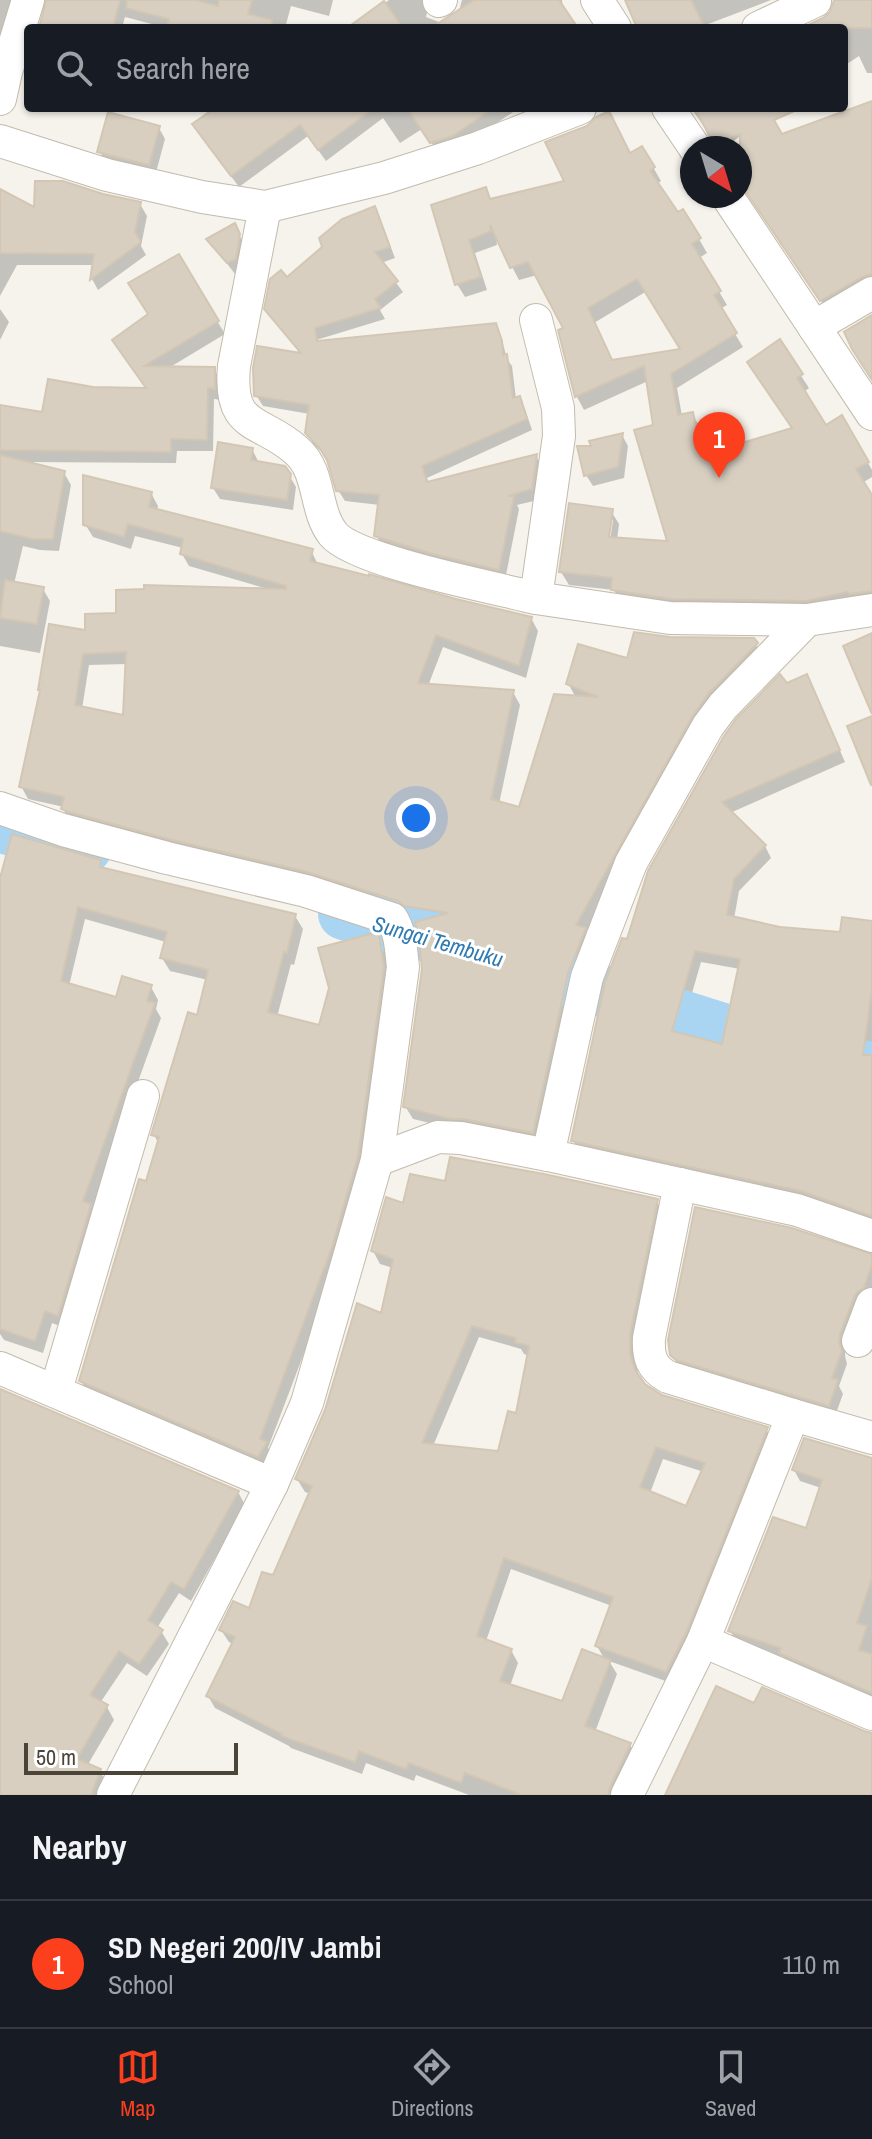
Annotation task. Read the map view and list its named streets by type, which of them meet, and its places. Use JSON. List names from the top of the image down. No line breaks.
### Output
{"water":["Sungai Tembuku"],"scale_bar":"50 m","north":"bottom right","page":{"search":"Search here","pins":"1","scale":"50 m","heading":"Nearby","list":[{"mark":"1","name":"SD Negeri 200/IV Jambi","note":"School","value":"110 m"}],"nav":["Map","Directions","Saved"]}}
